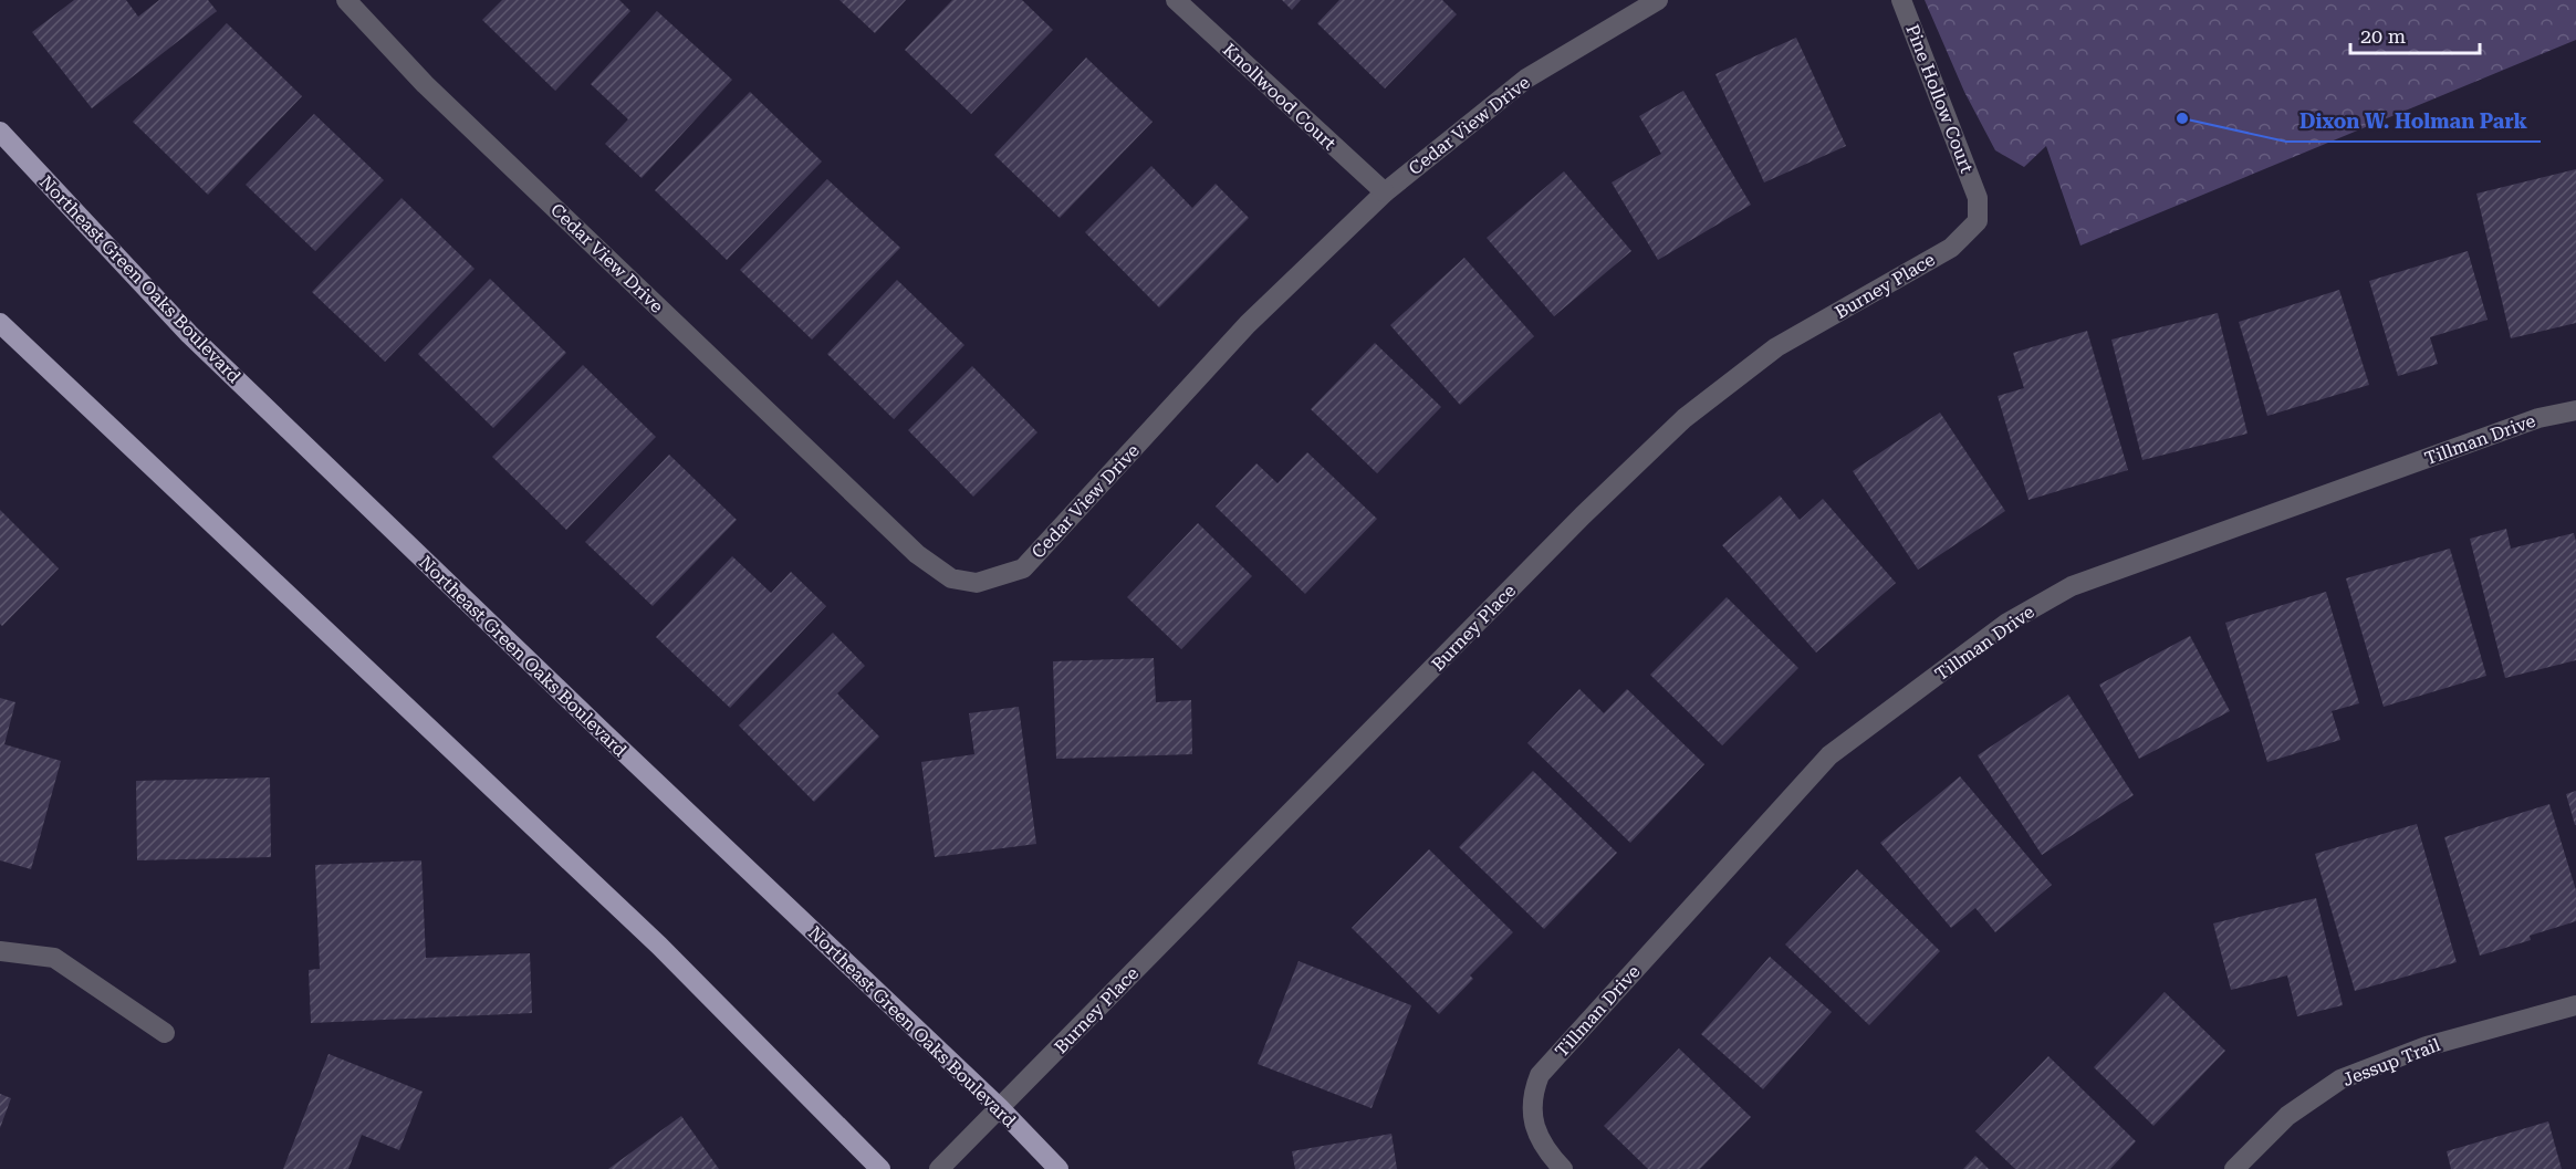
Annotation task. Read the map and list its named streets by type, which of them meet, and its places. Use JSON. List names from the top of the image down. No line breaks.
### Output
{"streets":{"main road":["Northeast Green Oaks Boulevard"],"street":["Knollwood Court","Pine Hollow Court","Cedar View Drive","Burney Place","Tillman Drive","Jessup Trail"]},"crossings":[["Knollwood Court","Cedar View Drive"],["Pine Hollow Court","Burney Place"],["Northeast Green Oaks Boulevard","Burney Place"]],"places":["Dixon W. Holman Park"],"scale_bar":"20 m"}
